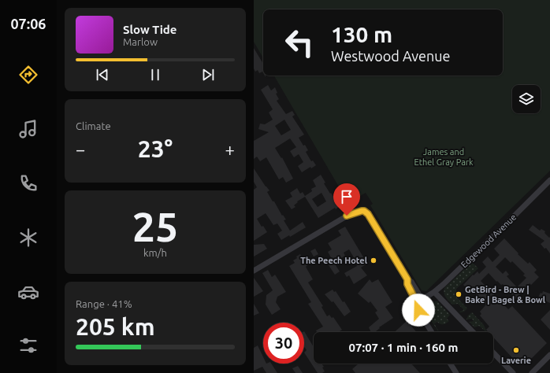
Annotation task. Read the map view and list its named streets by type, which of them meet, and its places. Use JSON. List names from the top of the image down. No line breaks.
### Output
{"streets":{"street":["Edgewood Avenue"]},"parks":["James and Ethel Gray Park"],"places":["The Peech Hotel","GetBird - Brew | Bake | Bagel & Bowl","Laverie"],"page":{"tabs":"07:06","turn":["130 m","Westwood Avenue"],"song":["Slow Tide","Marlow"],"tile":["Climate",["25","km/h"],["Range · 41%","205 km"]],"heat":["−","23°","+"],"limit":"30","trip":"07:07 · 1 min · 160 m"}}
